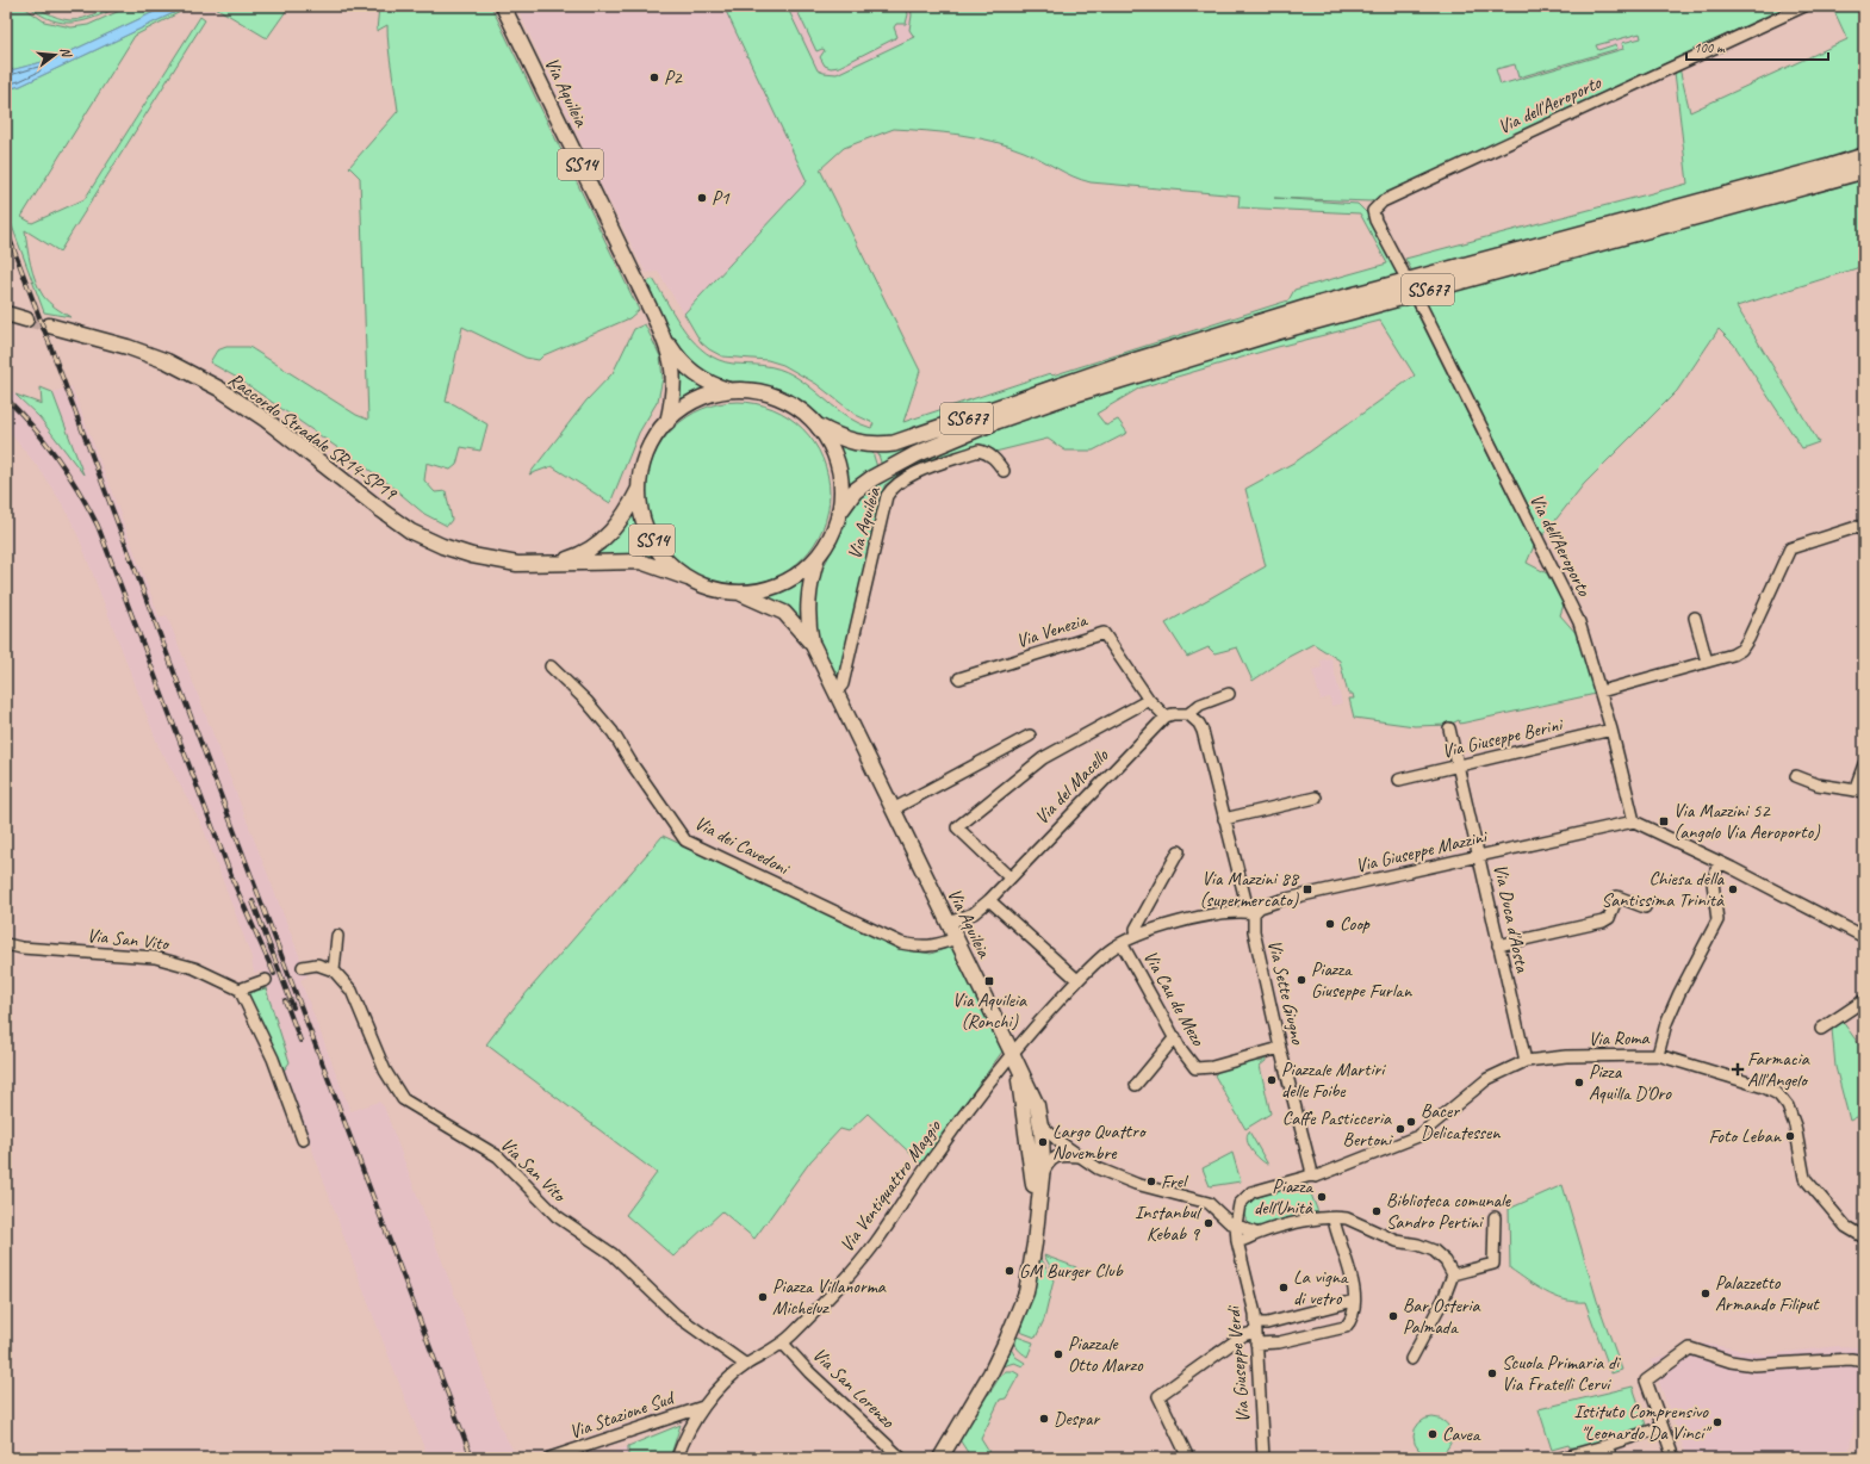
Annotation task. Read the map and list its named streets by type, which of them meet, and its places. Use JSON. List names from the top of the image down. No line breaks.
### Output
{"streets":{"highway":["SS677"],"main road":["Via Aquileia","SS14","Raccordo Stradale SR14-SP19"],"street":["Via dell'Aeroporto","Via Venezia","Via Giuseppe Berini","Via del Macello","Via dei Cavedoni","Via Giuseppe Mazzini","Via Duca d'Aosta","Via San Vito","Via Sette Giugno","Via Cau de Mezo","Via Roma","Via Ventiquattro Maggio","Via Giuseppe Verdi","Via San Lorenzo","Via Stazione Sud"]},"crossings":[["Via Aquileia","SS14"],["Via Aquileia","Via del Macello"],["Via Aquileia","Via dei Cavedoni"],["Via Aquileia","Via Giuseppe Mazzini"],["Via Aquileia","Via Ventiquattro Maggio"],["Via dell'Aeroporto","Via Giuseppe Berini"],["Via dell'Aeroporto","Via Giuseppe Mazzini"],["SS14","SS677"],["SS14","Raccordo Stradale SR14-SP19"],["Via Venezia","Via del Macello"],["Via Giuseppe Berini","Via Duca d'Aosta"],["Via Giuseppe Mazzini","Via Duca d'Aosta"],["Via Giuseppe Mazzini","Via Sette Giugno"],["Via Giuseppe Mazzini","Via Cau de Mezo"],["Via Giuseppe Mazzini","Via Ventiquattro Maggio"],["Via Duca d'Aosta","Via Roma"],["Via San Vito","Via Ventiquattro Maggio"],["Via Sette Giugno","Via Cau de Mezo"],["Via Sette Giugno","Via Roma"],["Via Ventiquattro Maggio","Via San Lorenzo"],["Via Ventiquattro Maggio","Via Stazione Sud"]],"places":{"other":["P2","P1","Chiesa della Santissima Trinità","Coop","Piazza Giuseppe Furlan","Piazzale Martiri delle Foibe","Pizza Aquilla D'Oro","Bacer Delicatessen","Caffe Pasticceria Bertoni","Foto Leban","Largo Quattro Novembre","Frel","Piazza dell'Unità","Biblioteca comunale Sandro Pertini","Instanbul Kebab 9","GM Burger Club","La vigna di vetro","Palazzetto Armando Filiput","Piazza Villanorma Micheluz","Bar Osteria Palmada","Piazzale Otto Marzo","Scuola Primaria di Via Fratelli Cervi","Despar","Istituto Comprensivo \"Leonardo Da Vinci\"","Cavea"],"transit":["Via Mazzini 52 (angolo Via Aeroporto)","Via Mazzini 88 (supermercato)","Via Aquileia (Ronchi)"],"health":["Farmacia All'Angelo"]},"scale_bar":"100 m","north":"right"}
